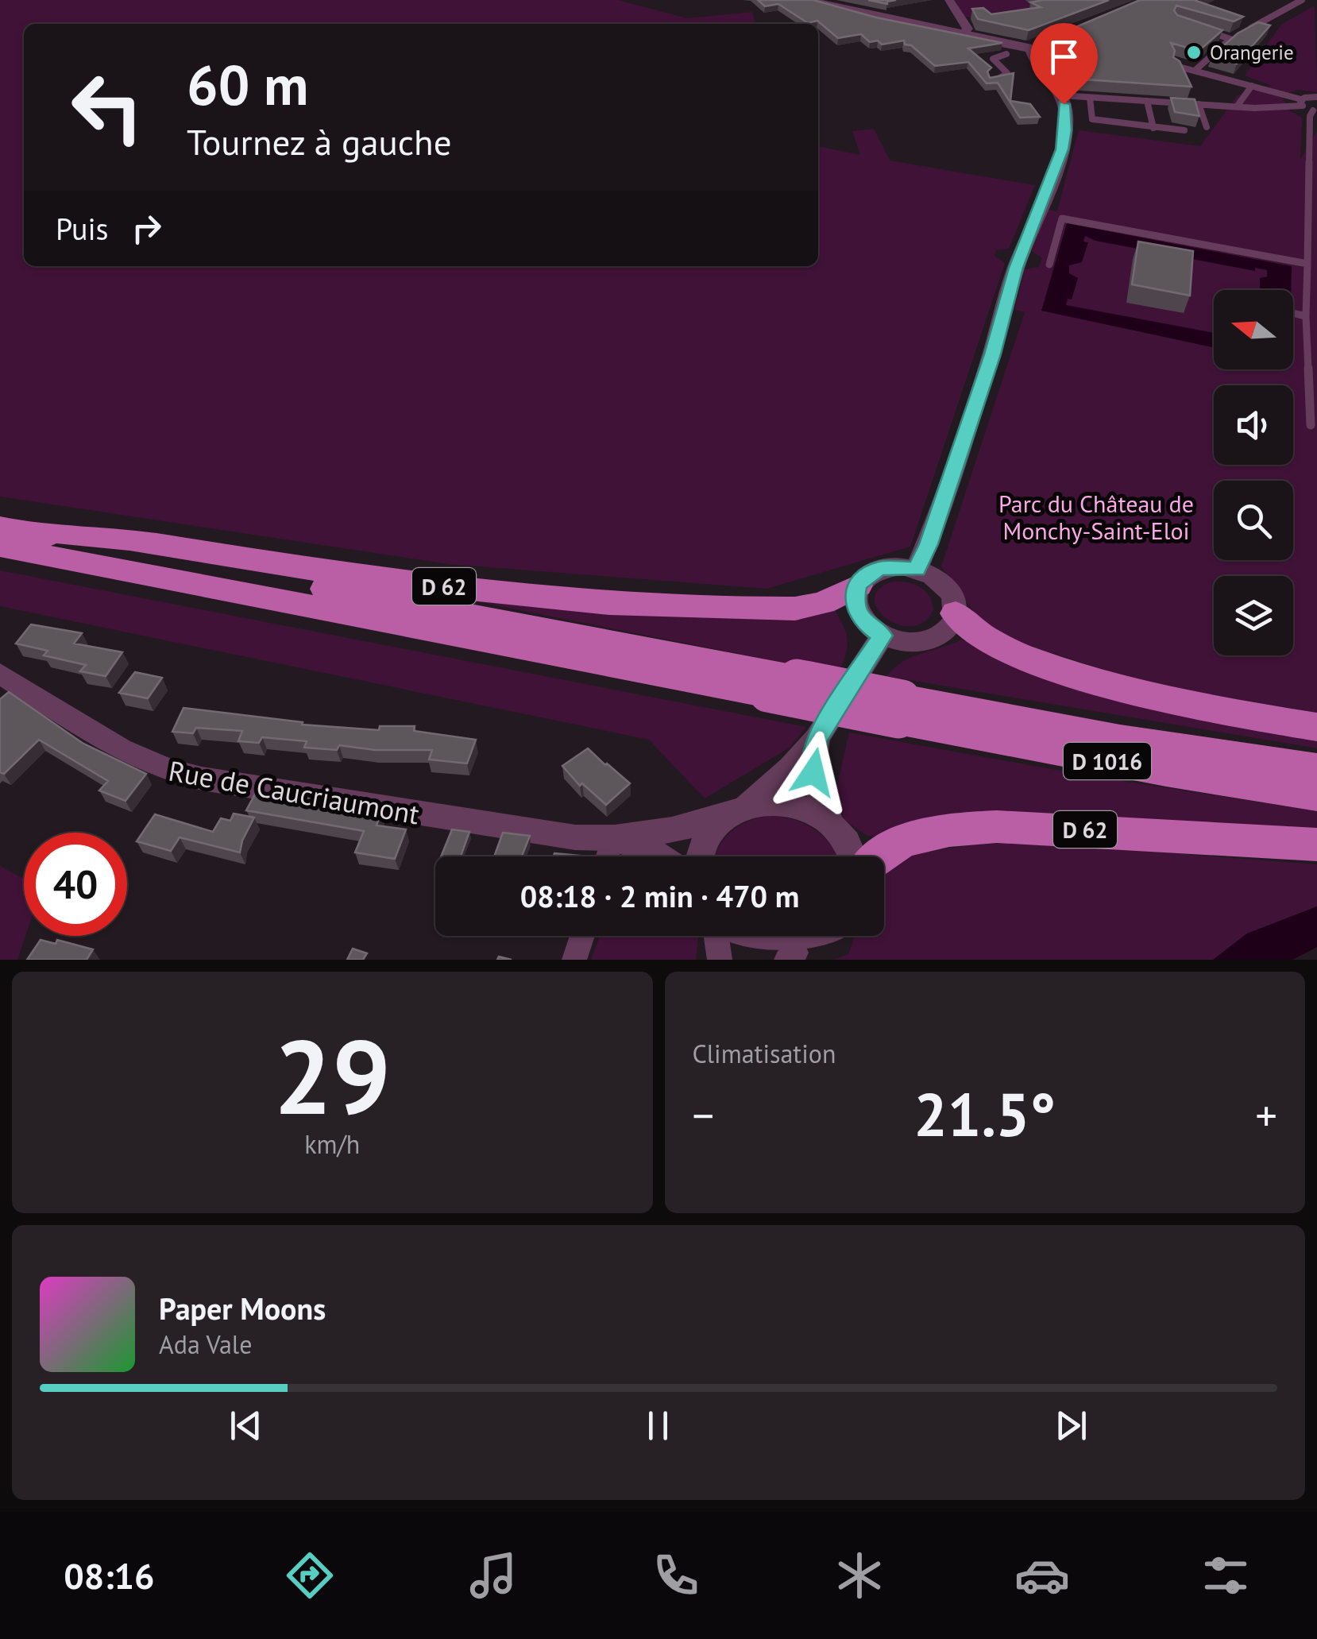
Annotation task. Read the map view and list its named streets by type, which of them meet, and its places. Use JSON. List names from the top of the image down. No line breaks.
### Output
{"streets":{"highway":["D 62","D 1016"],"street":["Rue de Caucriaumont"]},"crossings":[["D 62","D 1016"]],"parks":["Parc du Château de Monchy-Saint-Eloi"],"places":["Orangerie"],"north":"left","page":{"turn":["60 m","Tournez à gauche"],"then":"Puis","limit":"40","trip":"08:18 · 2 min · 470 m","tile":[["29","km/h"],"Climatisation"],"heat":["−","21.5°","+"],"song":["Paper Moons","Ada Vale"],"tabs":"08:16"}}
